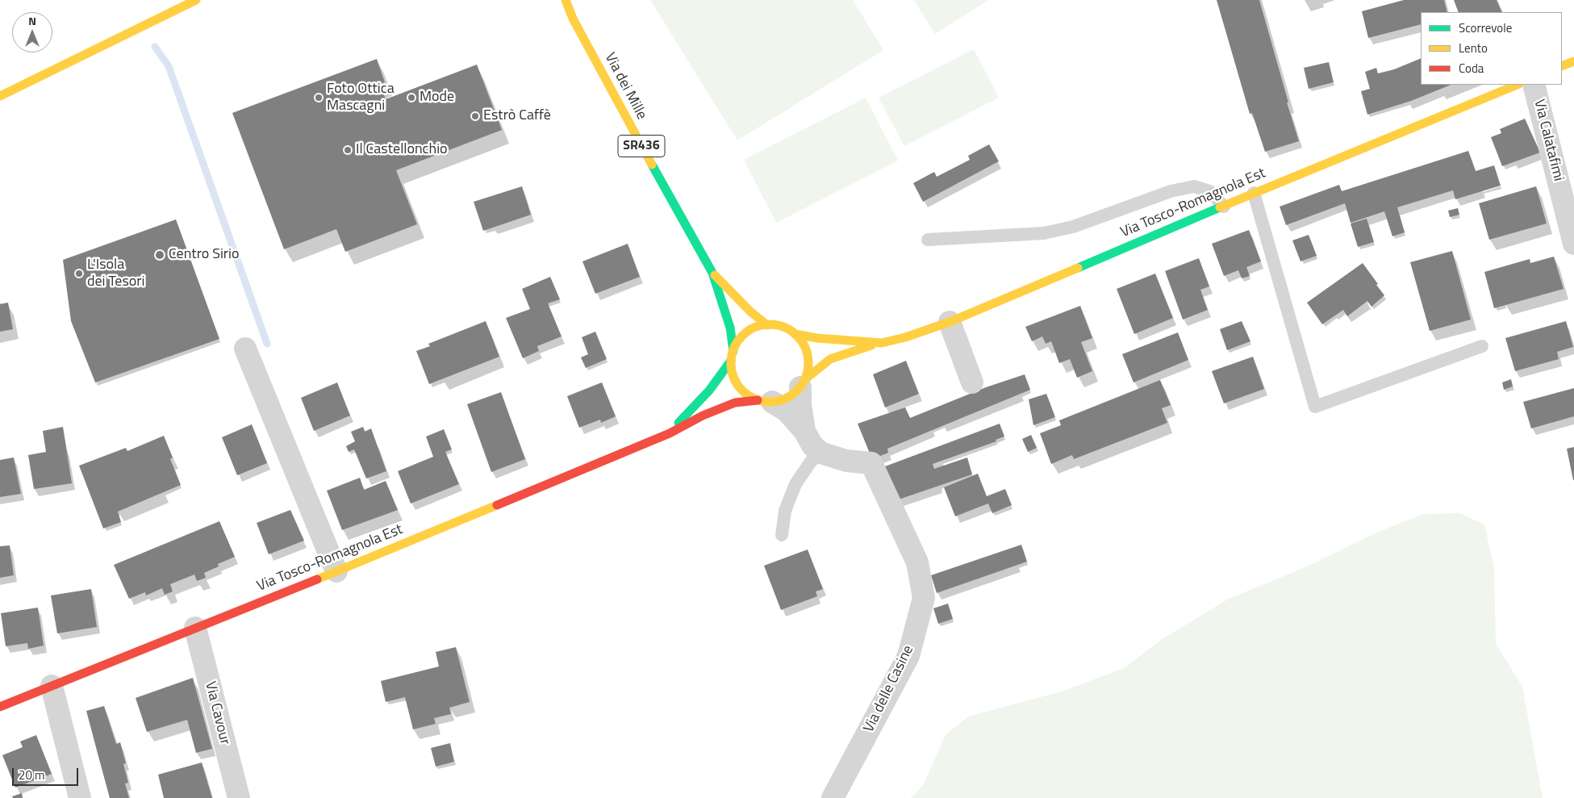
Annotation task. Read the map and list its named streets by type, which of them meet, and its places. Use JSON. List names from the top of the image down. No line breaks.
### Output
{"streets":{"main road":["Via dei Mille","SR436","Via Tosco-Romagnola Est"],"street":["Via Calatafimi","Via delle Casine","Via Cavour"]},"crossings":[["Via dei Mille","Via Tosco-Romagnola Est"],["Via Tosco-Romagnola Est","Via Cavour"]],"places":["Foto Ottica Mascagni","Mode","Estrò Caffè","Il Castellonchio","Centro Sirio","L'Isola dei Tesori"],"legend":["Scorrevole","Lento","Coda"],"scale_bar":"20 m","north":"top"}
